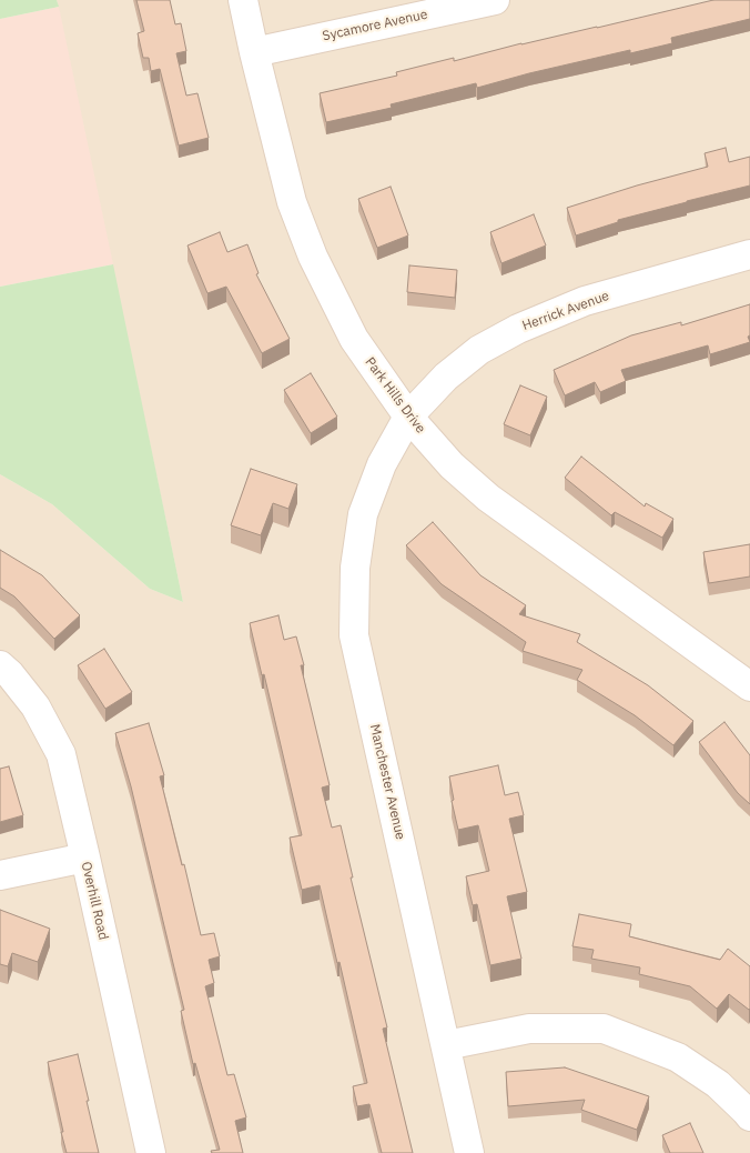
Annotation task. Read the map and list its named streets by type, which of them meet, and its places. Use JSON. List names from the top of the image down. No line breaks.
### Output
{"streets":{"street":["Sycamore Avenue","Herrick Avenue","Park Hills Drive","Manchester Avenue","Overhill Road"]},"crossings":[["Sycamore Avenue","Park Hills Drive"],["Herrick Avenue","Park Hills Drive"],["Herrick Avenue","Manchester Avenue"],["Park Hills Drive","Manchester Avenue"]]}
